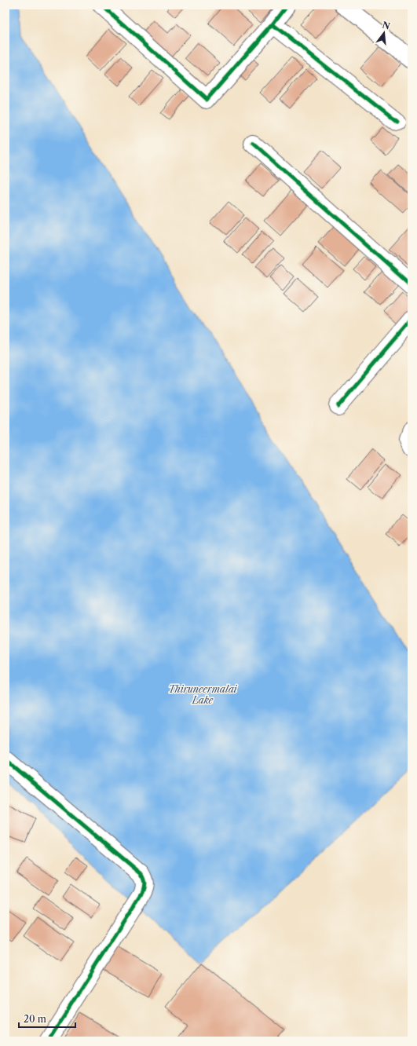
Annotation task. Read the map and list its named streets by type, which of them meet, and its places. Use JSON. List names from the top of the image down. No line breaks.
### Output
{"water":["Thiruneermalai Lake"],"scale_bar":"20 m","north":"top"}
